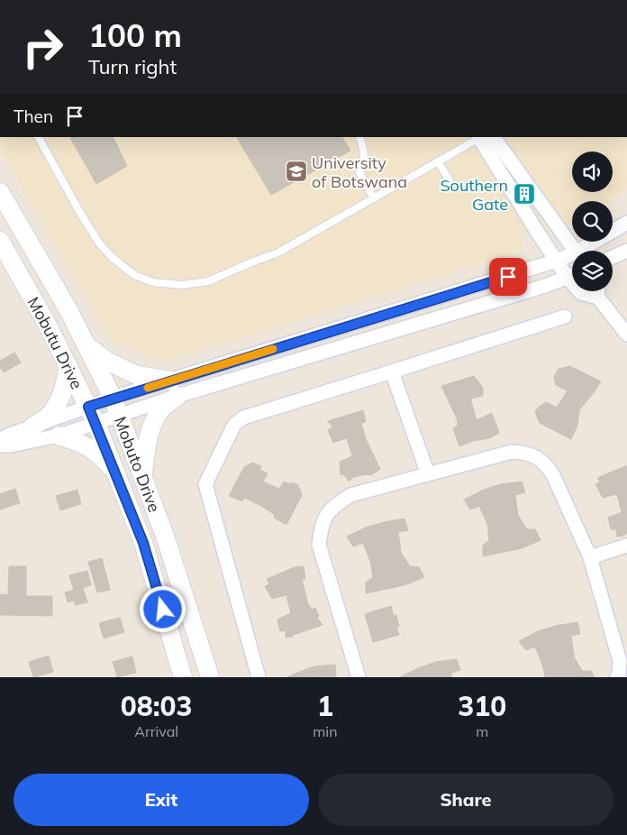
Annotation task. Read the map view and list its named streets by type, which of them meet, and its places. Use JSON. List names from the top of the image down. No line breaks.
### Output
{"streets":{"main road":["Mobutu Drive","Mobuto Drive"]},"places":{"school or university":["University of Botswana"],"building":["Southern Gate"]},"page":{"turn":["100 m","Turn right"],"then":"Then","eta":["08:03","Arrival","1","min","310","m"],"buttons":["Exit","Share"]}}
